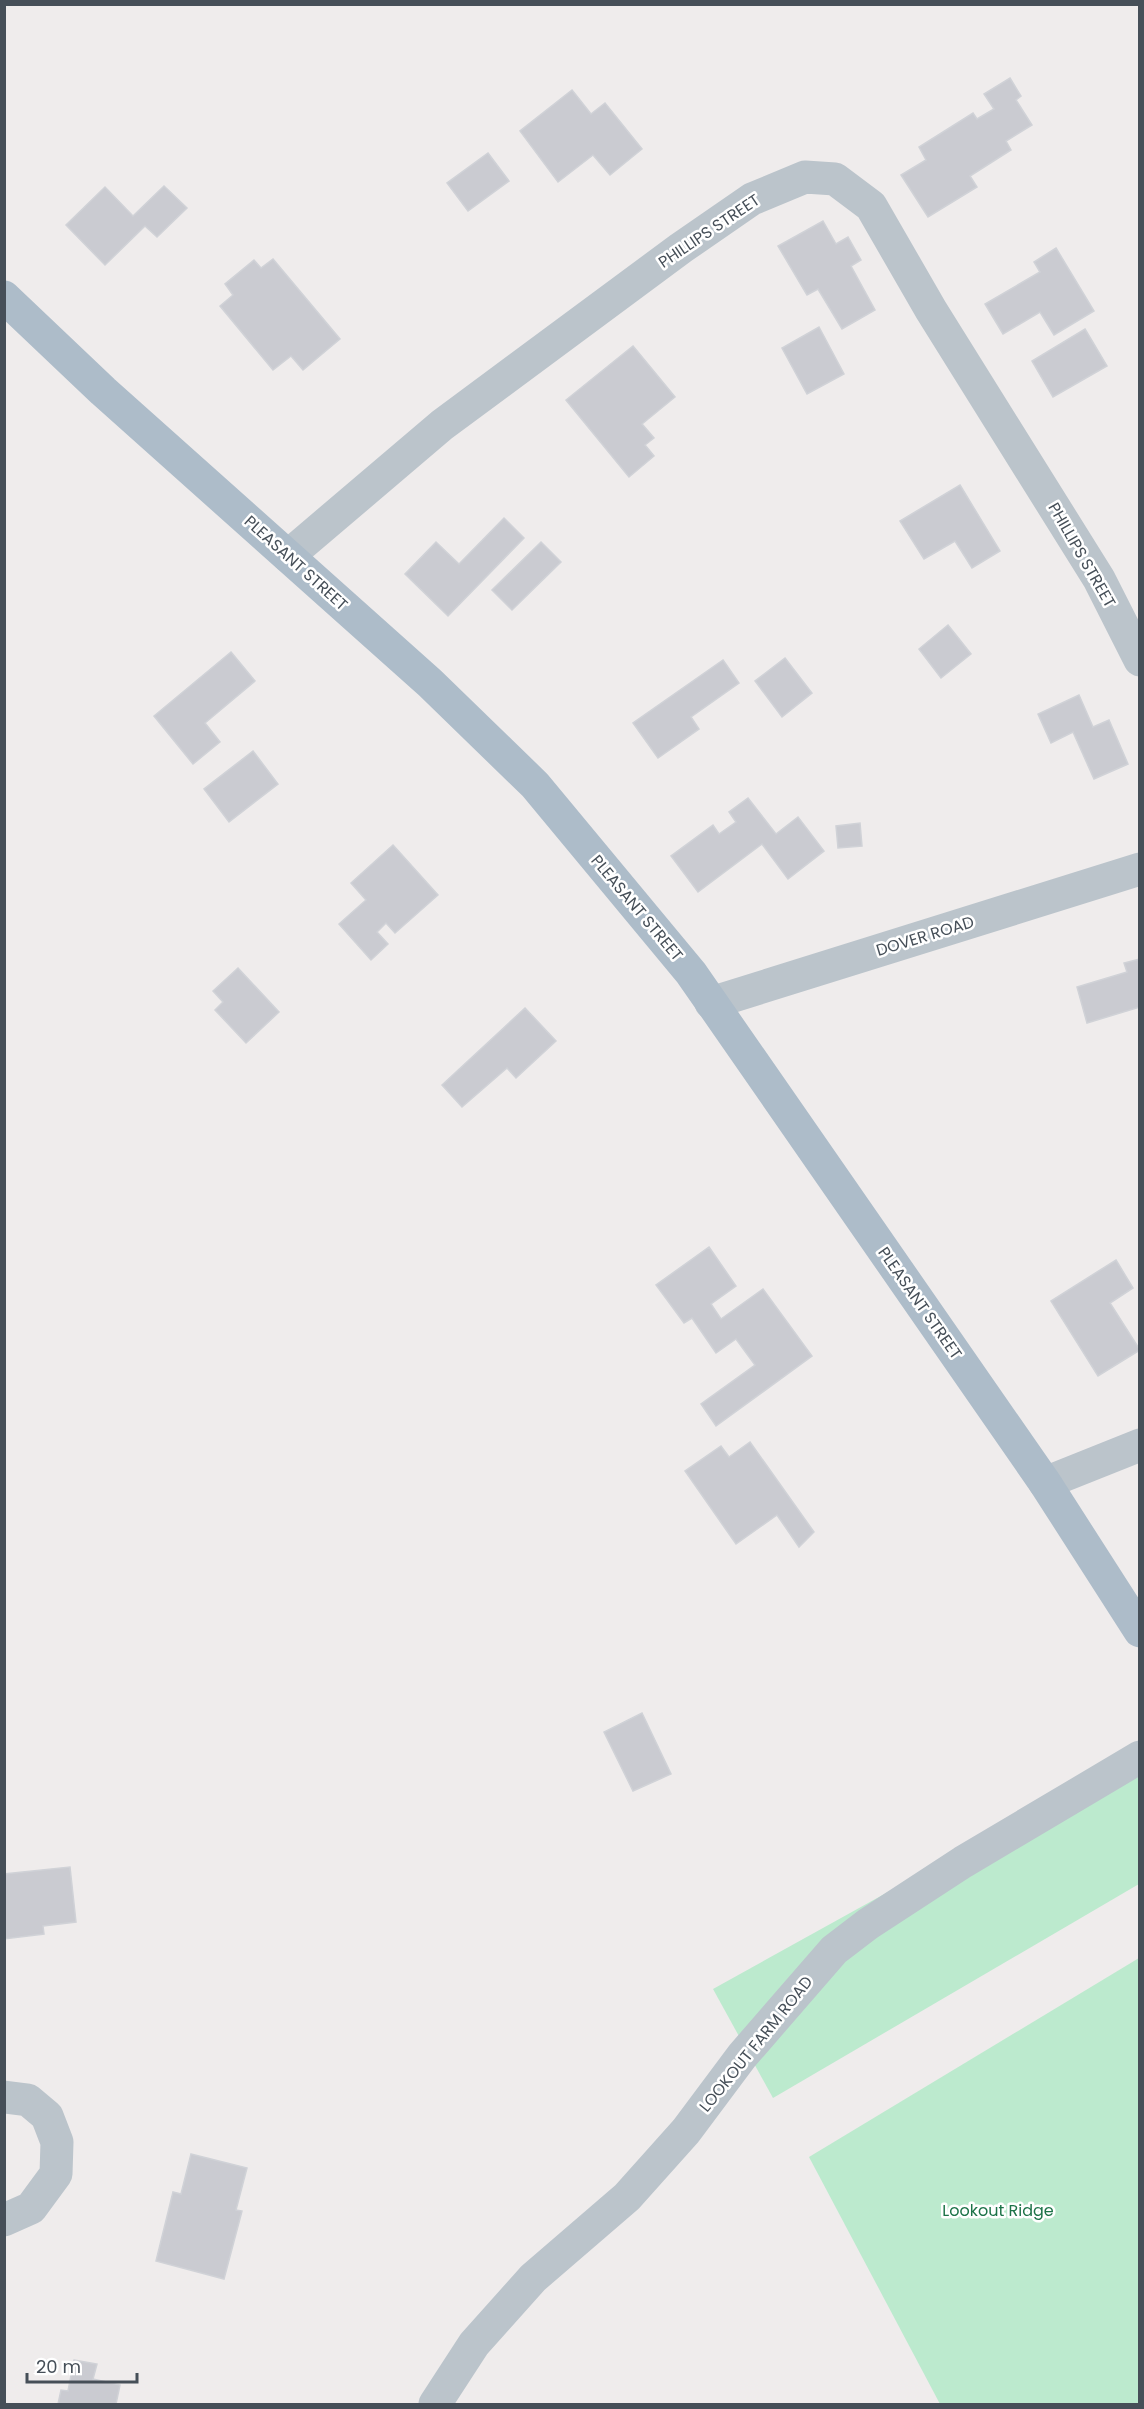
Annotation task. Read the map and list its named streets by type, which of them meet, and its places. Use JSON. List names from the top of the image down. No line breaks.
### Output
{"streets":{"main road":["PLEASANT STREET"],"street":["PHILLIPS STREET","DOVER ROAD","LOOKOUT FARM ROAD"]},"crossings":[["PHILLIPS STREET","PLEASANT STREET"],["PLEASANT STREET","DOVER ROAD"]],"parks":["Lookout Ridge"],"scale_bar":"20 m"}
